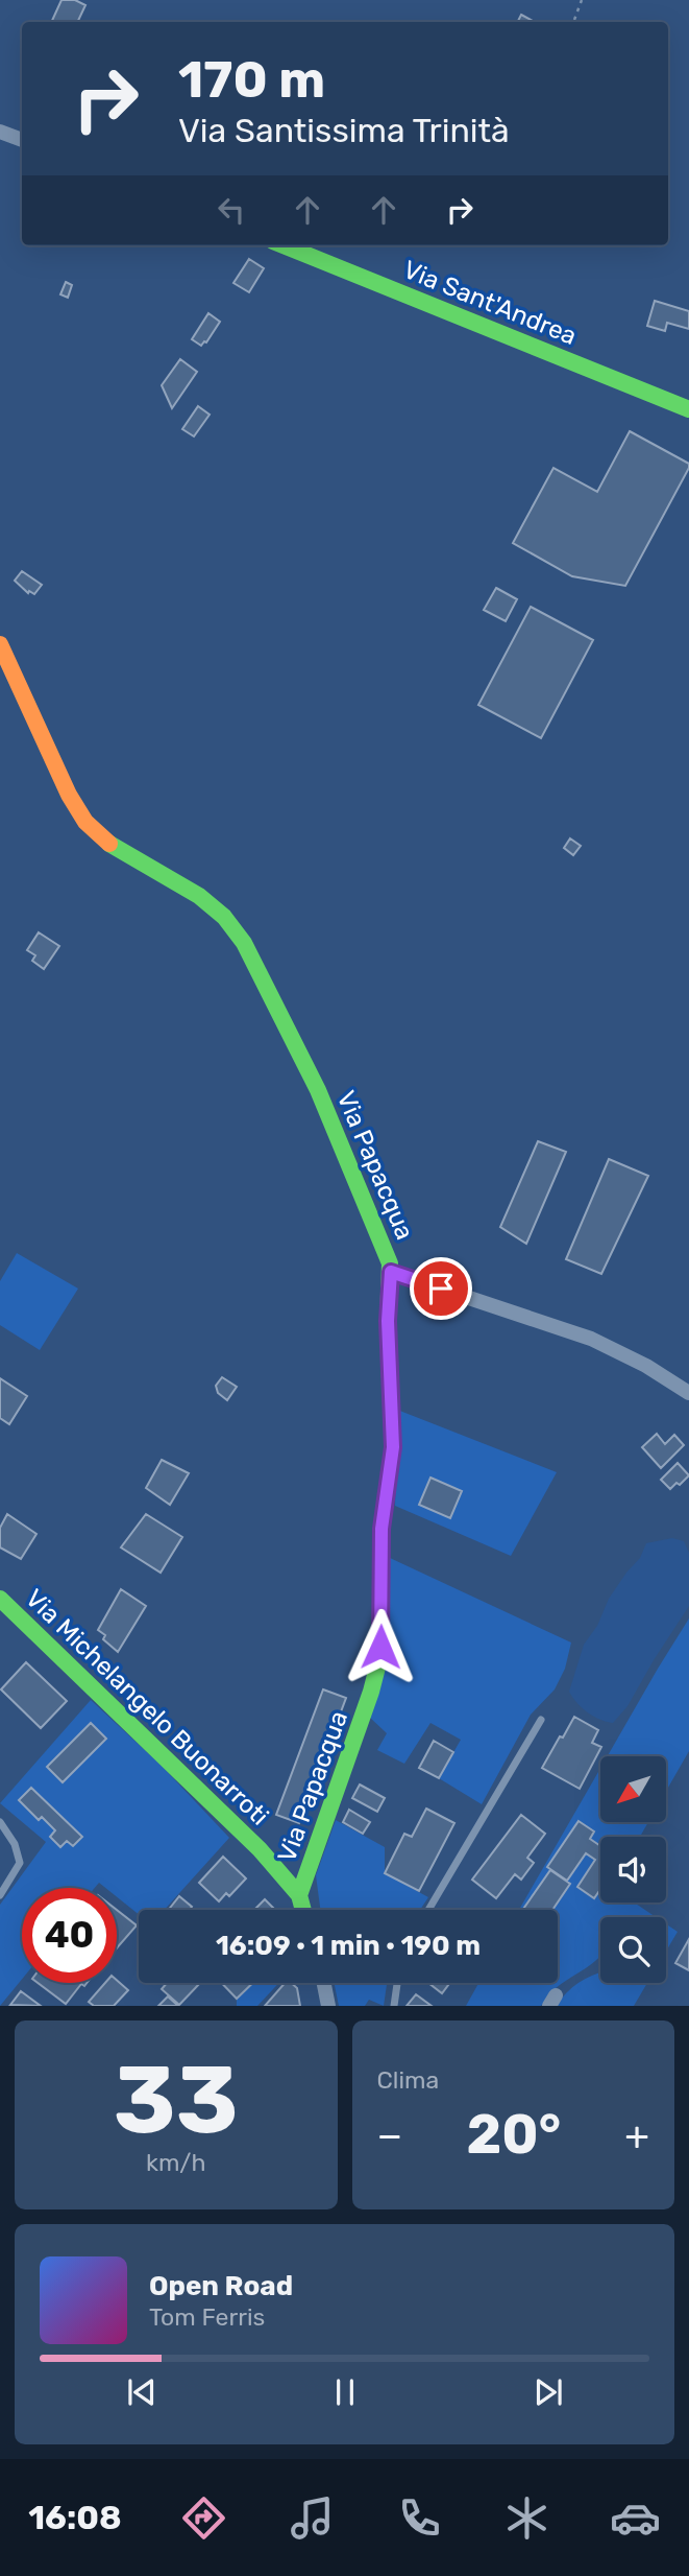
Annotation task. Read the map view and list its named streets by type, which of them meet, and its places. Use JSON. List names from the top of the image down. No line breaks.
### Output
{"streets":{"street":["Via Sant'Andrea","Via Papacqua","Via Michelangelo Buonarroti"]},"crossings":[["Via Papacqua","Via Michelangelo Buonarroti"]],"north":"bottom left","page":{"turn":["170 m","Via Santissima Trinità"],"limit":"40","trip":"16:09 · 1 min · 190 m","tile":[["33","km/h"],"Clima"],"heat":["−","20°","+"],"song":["Open Road","Tom Ferris"],"tabs":"16:08"}}
